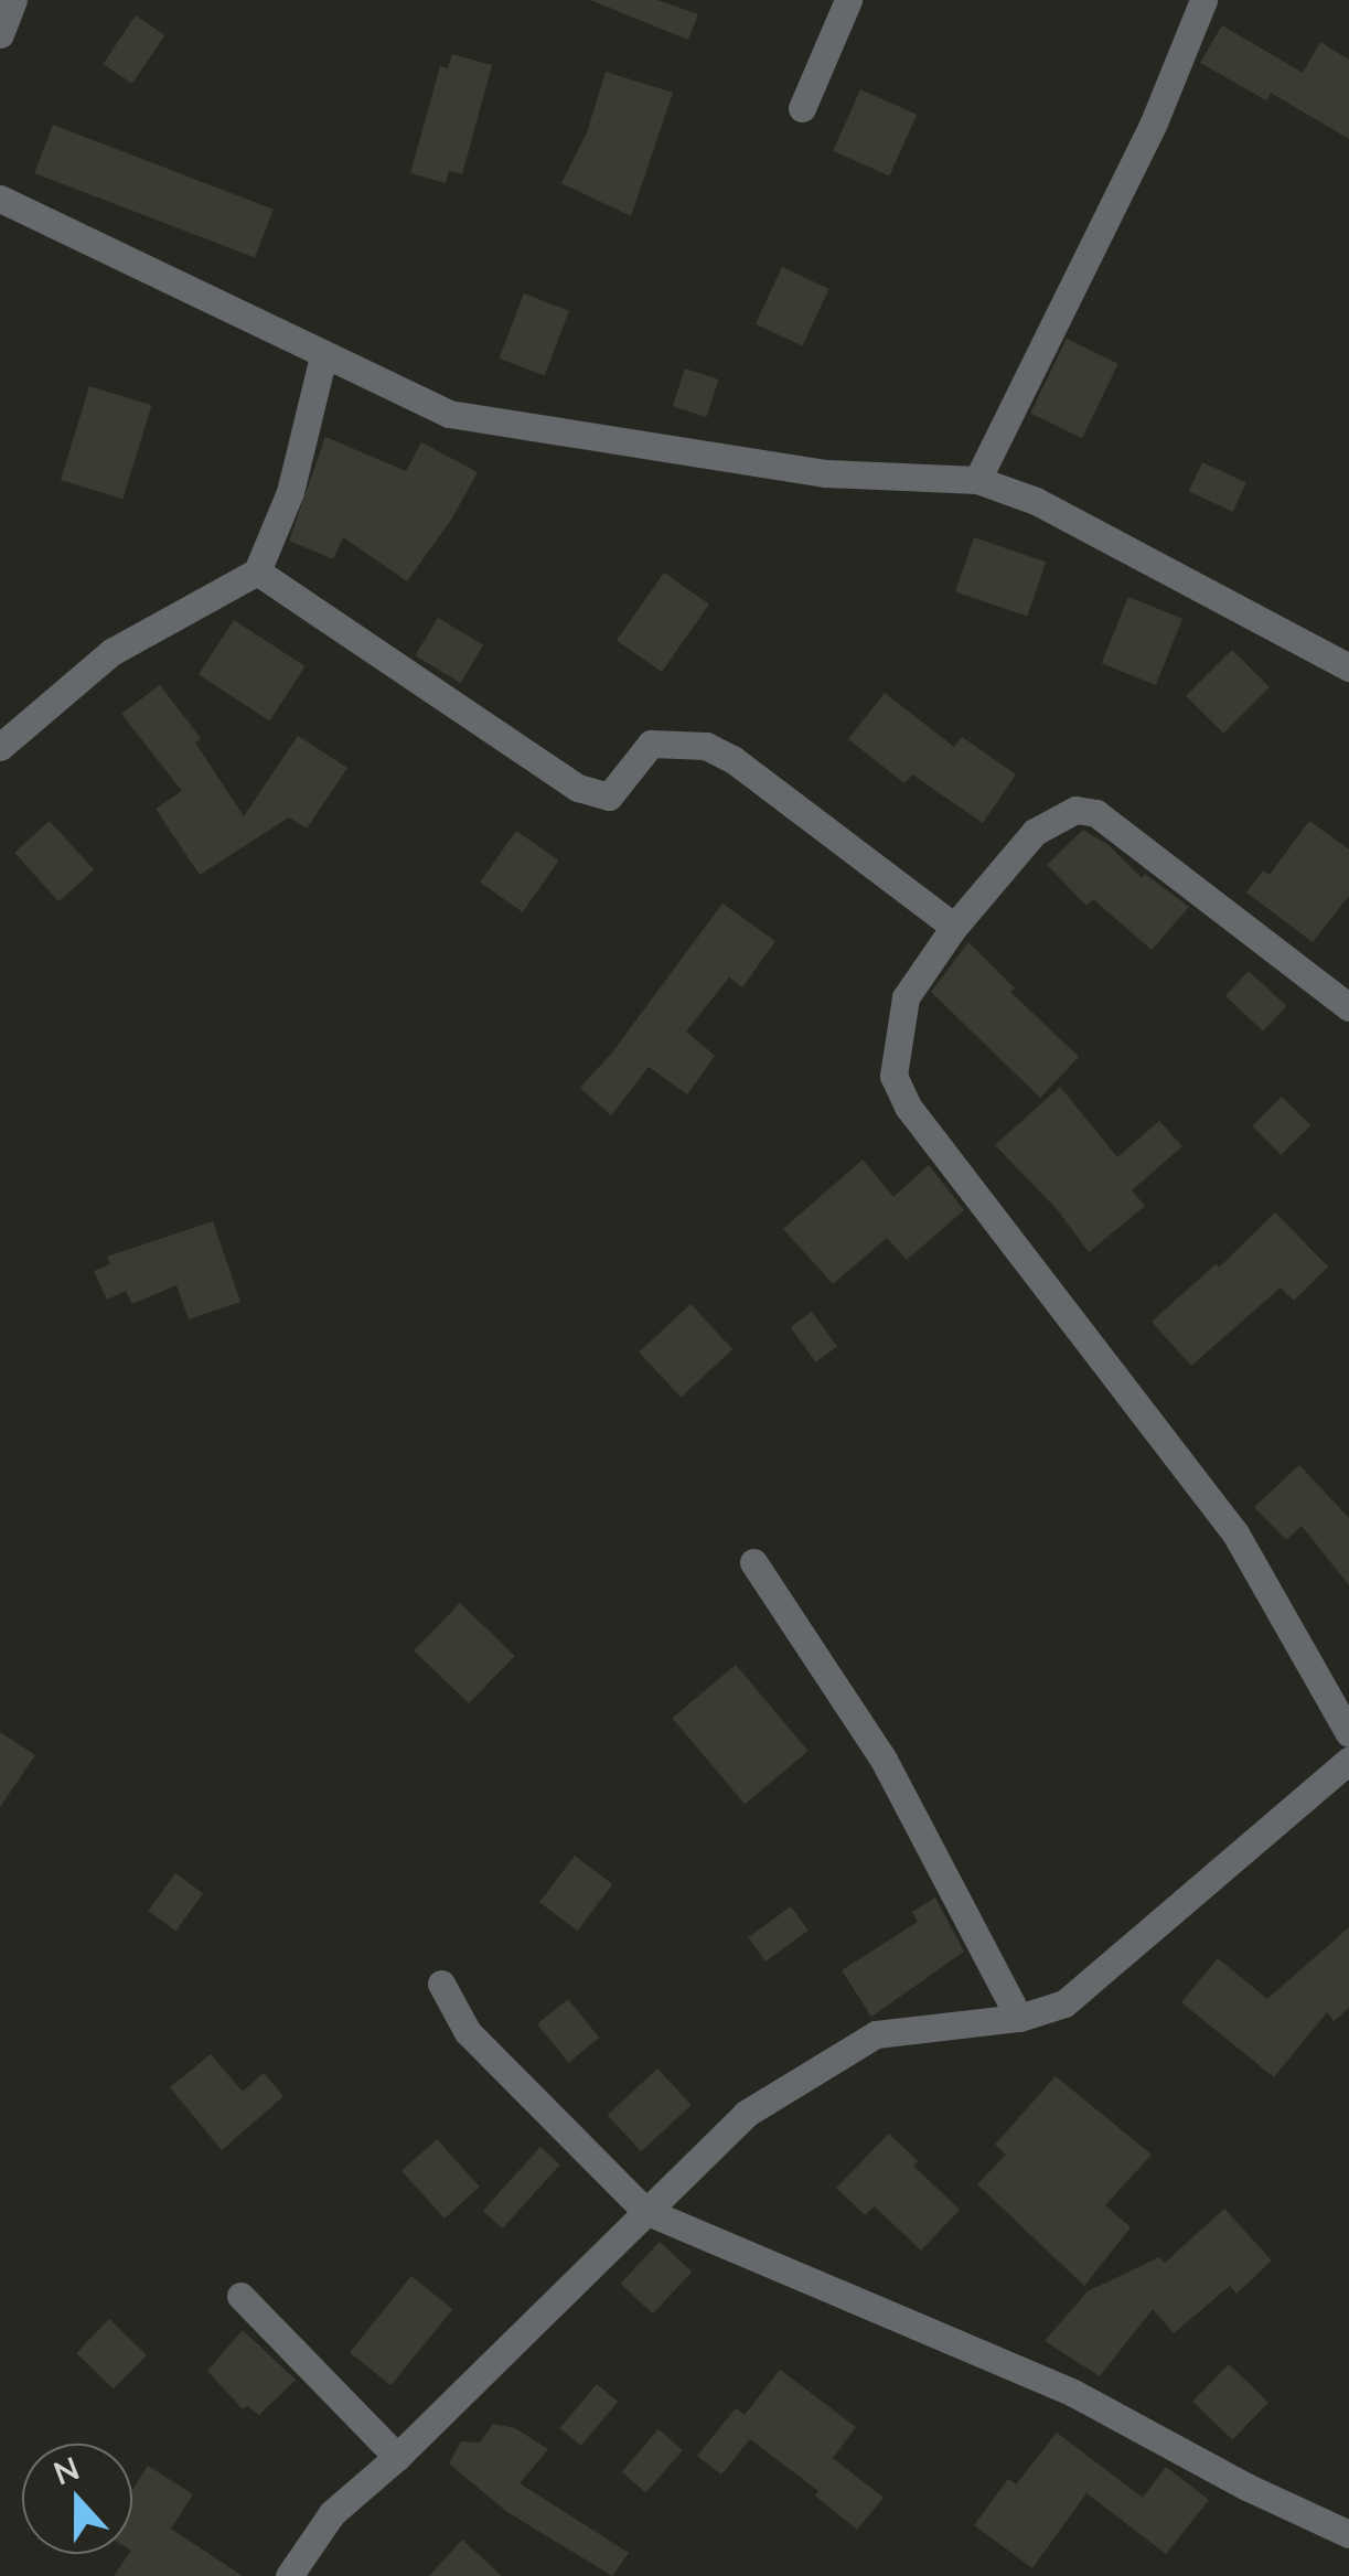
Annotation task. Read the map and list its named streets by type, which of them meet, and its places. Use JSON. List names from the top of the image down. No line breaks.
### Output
{"north":"top"}
